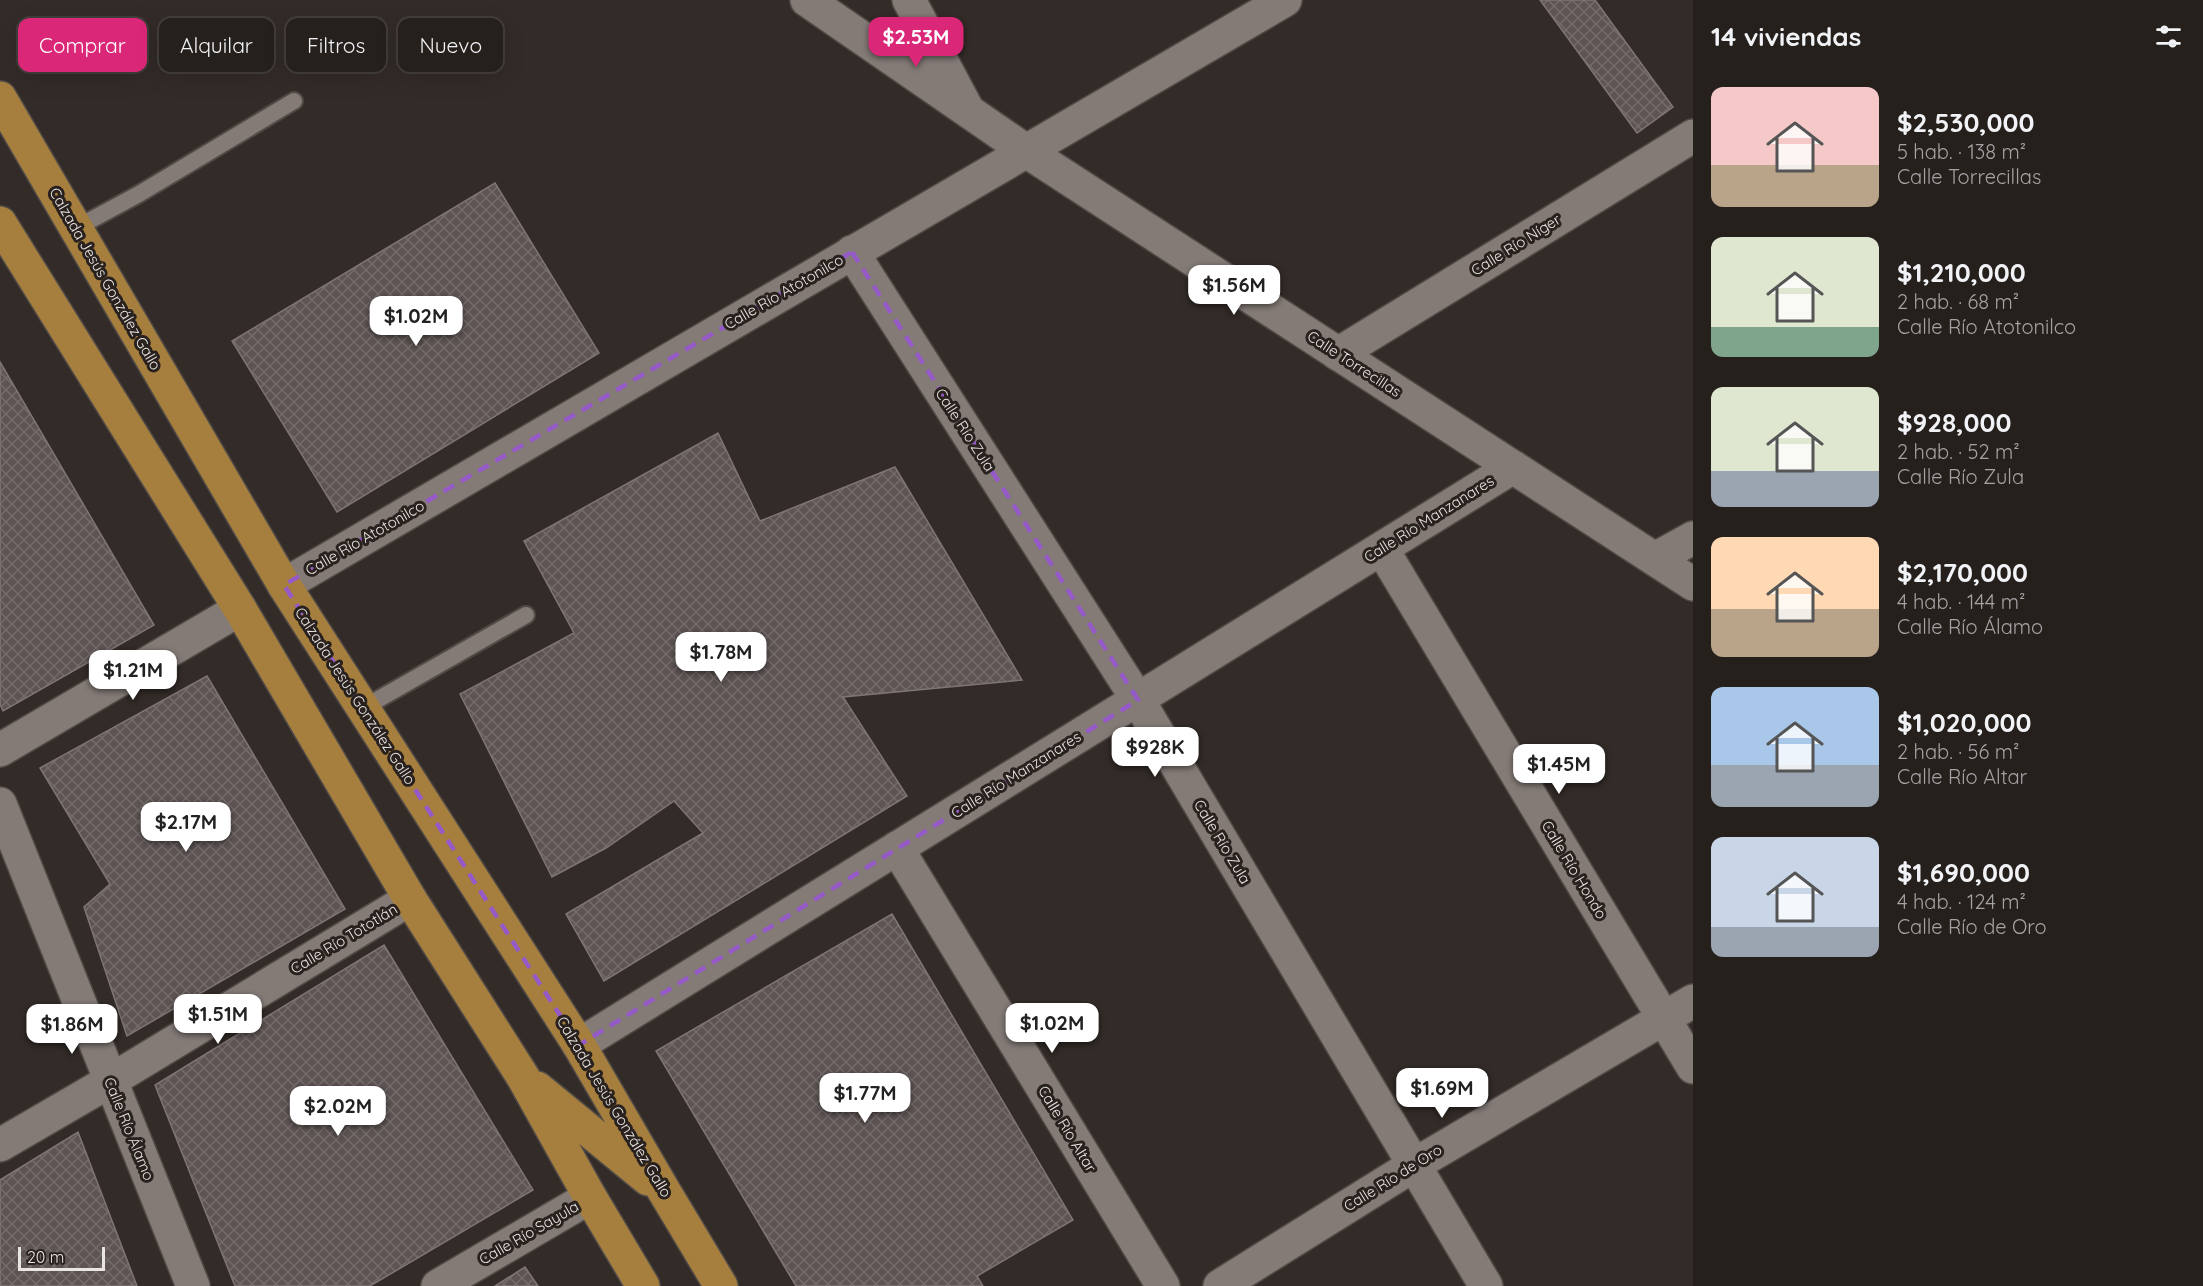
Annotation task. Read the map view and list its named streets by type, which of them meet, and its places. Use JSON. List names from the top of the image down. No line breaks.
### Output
{"streets":{"main road":["Calzada Jesús González Gallo"],"street":["Calle Río Níger","Calle Río Atotonilco","Calle Torrecillas","Calle Río Zula","Calle Río Manzanares","Calle Río Hondo","Calle Río Tototlán","Calle Río Álamo","Calle Río Altar","Calle Río de Oro","Calle Río Sayula"]},"crossings":[["Calle Río Níger","Calle Torrecillas"],["Calzada Jesús González Gallo","Calle Río Atotonilco"],["Calzada Jesús González Gallo","Calle Río Manzanares"],["Calle Río Atotonilco","Calle Torrecillas"],["Calle Río Atotonilco","Calle Río Zula"],["Calle Torrecillas","Calle Río Manzanares"],["Calle Río Zula","Calle Río Manzanares"],["Calle Río Zula","Calle Río de Oro"],["Calle Río Manzanares","Calle Río Hondo"],["Calle Río Manzanares","Calle Río Altar"],["Calle Río Hondo","Calle Río de Oro"],["Calle Río Tototlán","Calle Río Álamo"]],"scale_bar":"20 m","page":{"heading":"14 viviendas","price":["$2.53M","$1.56M","$1.02M","$1.78M","$1.21M","$928K","$1.45M","$2.17M","$1.51M","$1.02M","$1.86M","$1.69M","$1.77M","$2.02M"],"chip":["Comprar","Alquilar","Filtros","Nuevo"],"list":[{"name":"$2,530,000","note":"5 hab. · 138 m² · Calle Torrecillas"},{"name":"$1,210,000","note":"2 hab. · 68 m² · Calle Río Atotonilco"},{"name":"$928,000","note":"2 hab. · 52 m² · Calle Río Zula"},{"name":"$2,170,000","note":"4 hab. · 144 m² · Calle Río Álamo"},{"name":"$1,020,000","note":"2 hab. · 56 m² · Calle Río Altar"},{"name":"$1,690,000","note":"4 hab. · 124 m² · Calle Río de Oro"}],"scale":"20 m"}}
